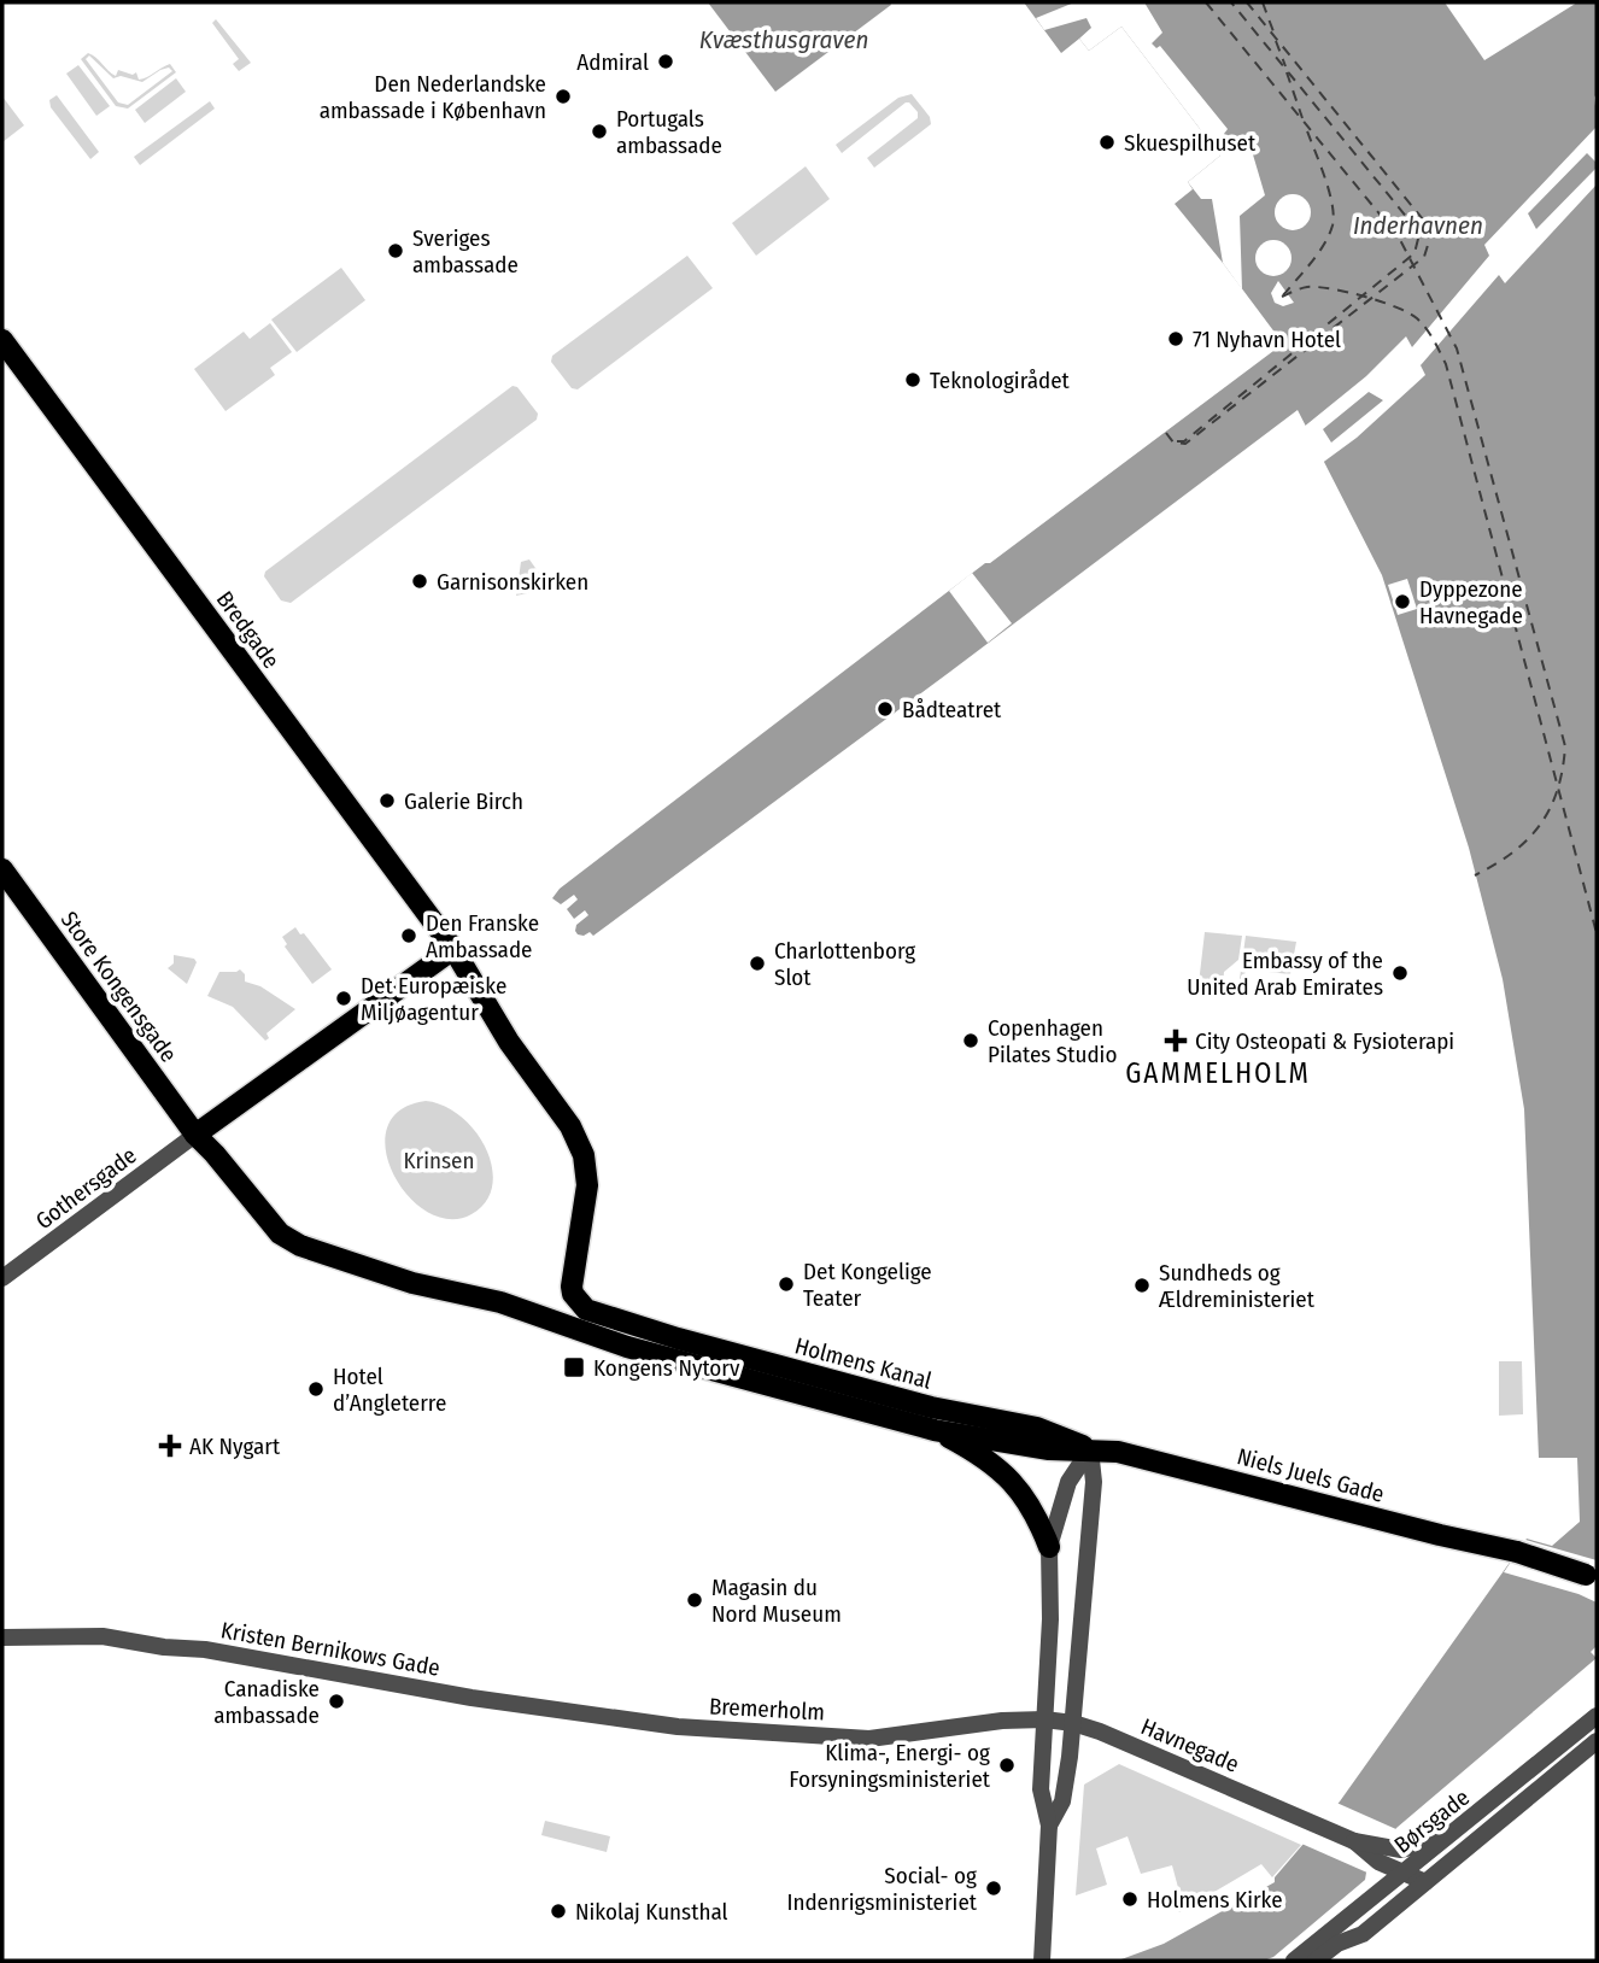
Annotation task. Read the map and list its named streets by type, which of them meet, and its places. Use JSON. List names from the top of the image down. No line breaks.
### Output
{"streets":{"main road":["Bredgade","Store Kongensgade","Holmens Kanal","Niels Juels Gade"],"street":["Gothersgade","Kristen Bernikows Gade","Bremerholm","Havnegade","Børsgade"]},"crossings":[["Store Kongensgade","Gothersgade"],["Holmens Kanal","Niels Juels Gade"],["Kristen Bernikows Gade","Bremerholm"],["Bremerholm","Havnegade"]],"districts":["GAMMELHOLM"],"water":["Kvæsthusgraven","Inderhavnen"],"parks":["Krinsen"],"places":{"other":["Admiral","Den Nederlandske ambassade i København","Portugals ambassade","Skuespilhuset","Sveriges ambassade","71 Nyhavn Hotel","Teknologirådet","Garnisonskirken","Dyppezone Havnegade","Bådteatret","Galerie Birch","Den Franske Ambassade","Charlottenborg Slot","Embassy of the United Arab Emirates","Det Europæiske Miljøagentur","Copenhagen Pilates Studio","Det Kongelige Teater","Sundheds og Ældreministeriet","Hotel d’Angleterre","Magasin du Nord Museum","Canadiske ambassade","Klima-, Energi- og Forsyningsministeriet","Social- og Indenrigsministeriet","Holmens Kirke","Nikolaj Kunsthal"],"health":["City Osteopati & Fysioterapi","AK Nygart"],"transit":["Kongens Nytorv"]}}
